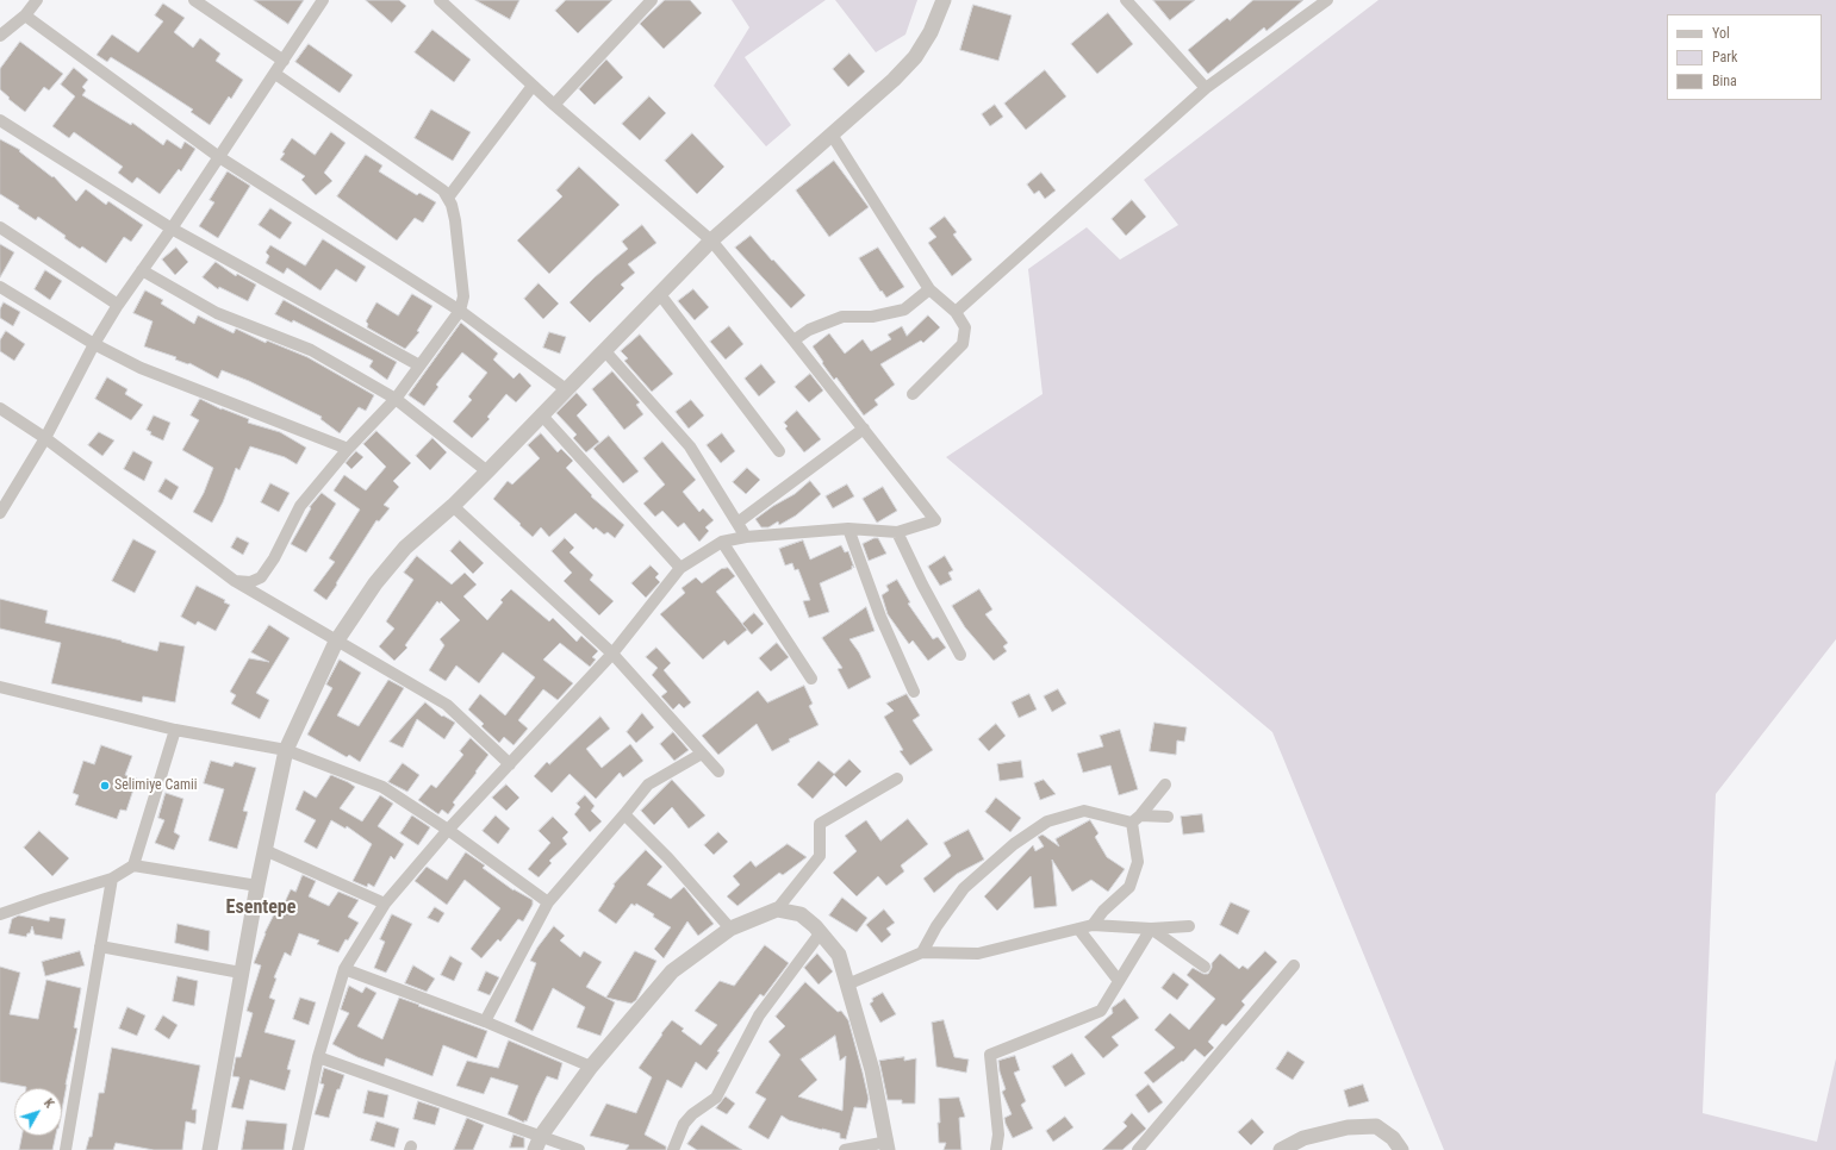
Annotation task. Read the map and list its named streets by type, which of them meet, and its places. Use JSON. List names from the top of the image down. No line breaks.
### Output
{"districts":["Esentepe"],"places":["Selimiye Camii"],"legend":["Yol","Park","Bina"],"north":"top right"}
